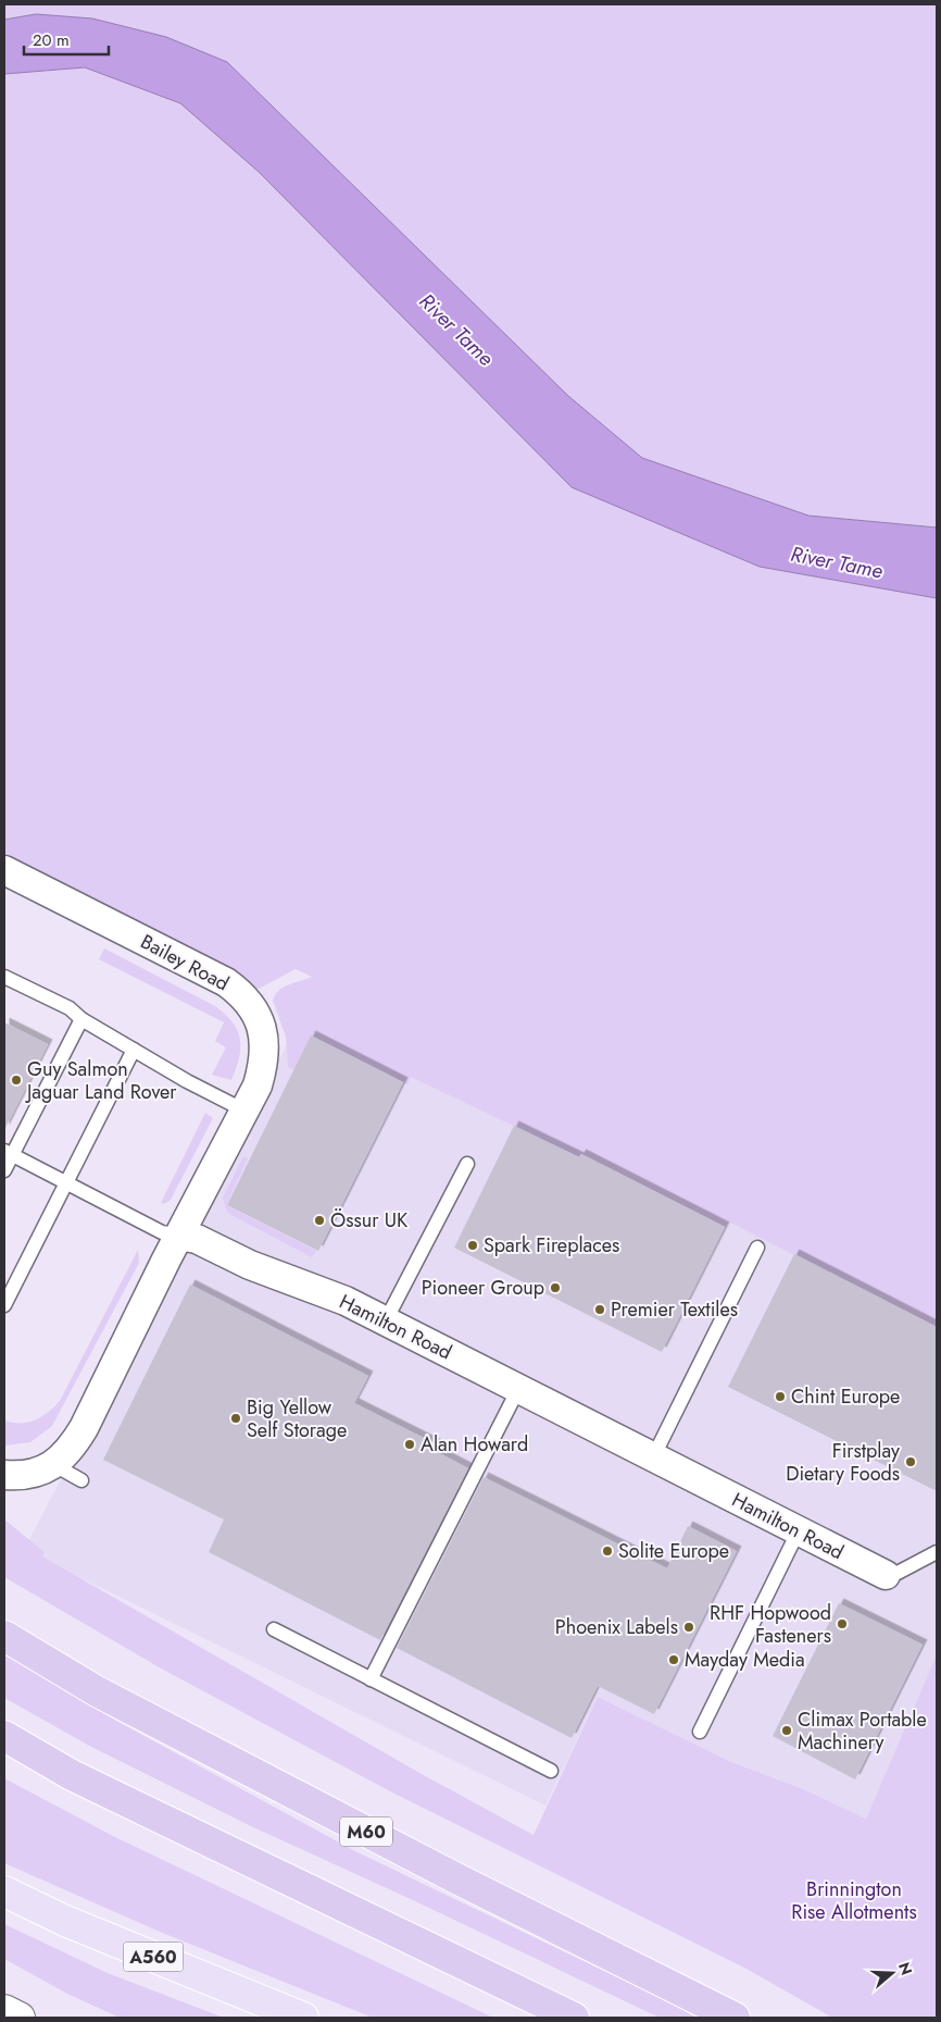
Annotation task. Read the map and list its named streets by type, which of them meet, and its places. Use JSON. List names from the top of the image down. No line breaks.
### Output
{"streets":{"highway":["M60"],"main road":["A560"],"street":["Bailey Road","Hamilton Road"]},"crossings":[["Bailey Road","Hamilton Road"]],"water":["River Tame"],"parks":["Brinnington Rise Allotments"],"places":["Guy Salmon Jaguar Land Rover","Össur UK","Spark Fireplaces","Pioneer Group","Premier Textiles","Chint Europe","Big Yellow Self Storage","Alan Howard","Firstplay Dietary Foods","Solite Europe","RHF Hopwood Fasteners","Phoenix Labels","Mayday Media","Climax Portable Machinery"],"scale_bar":"20 m","north":"right"}
